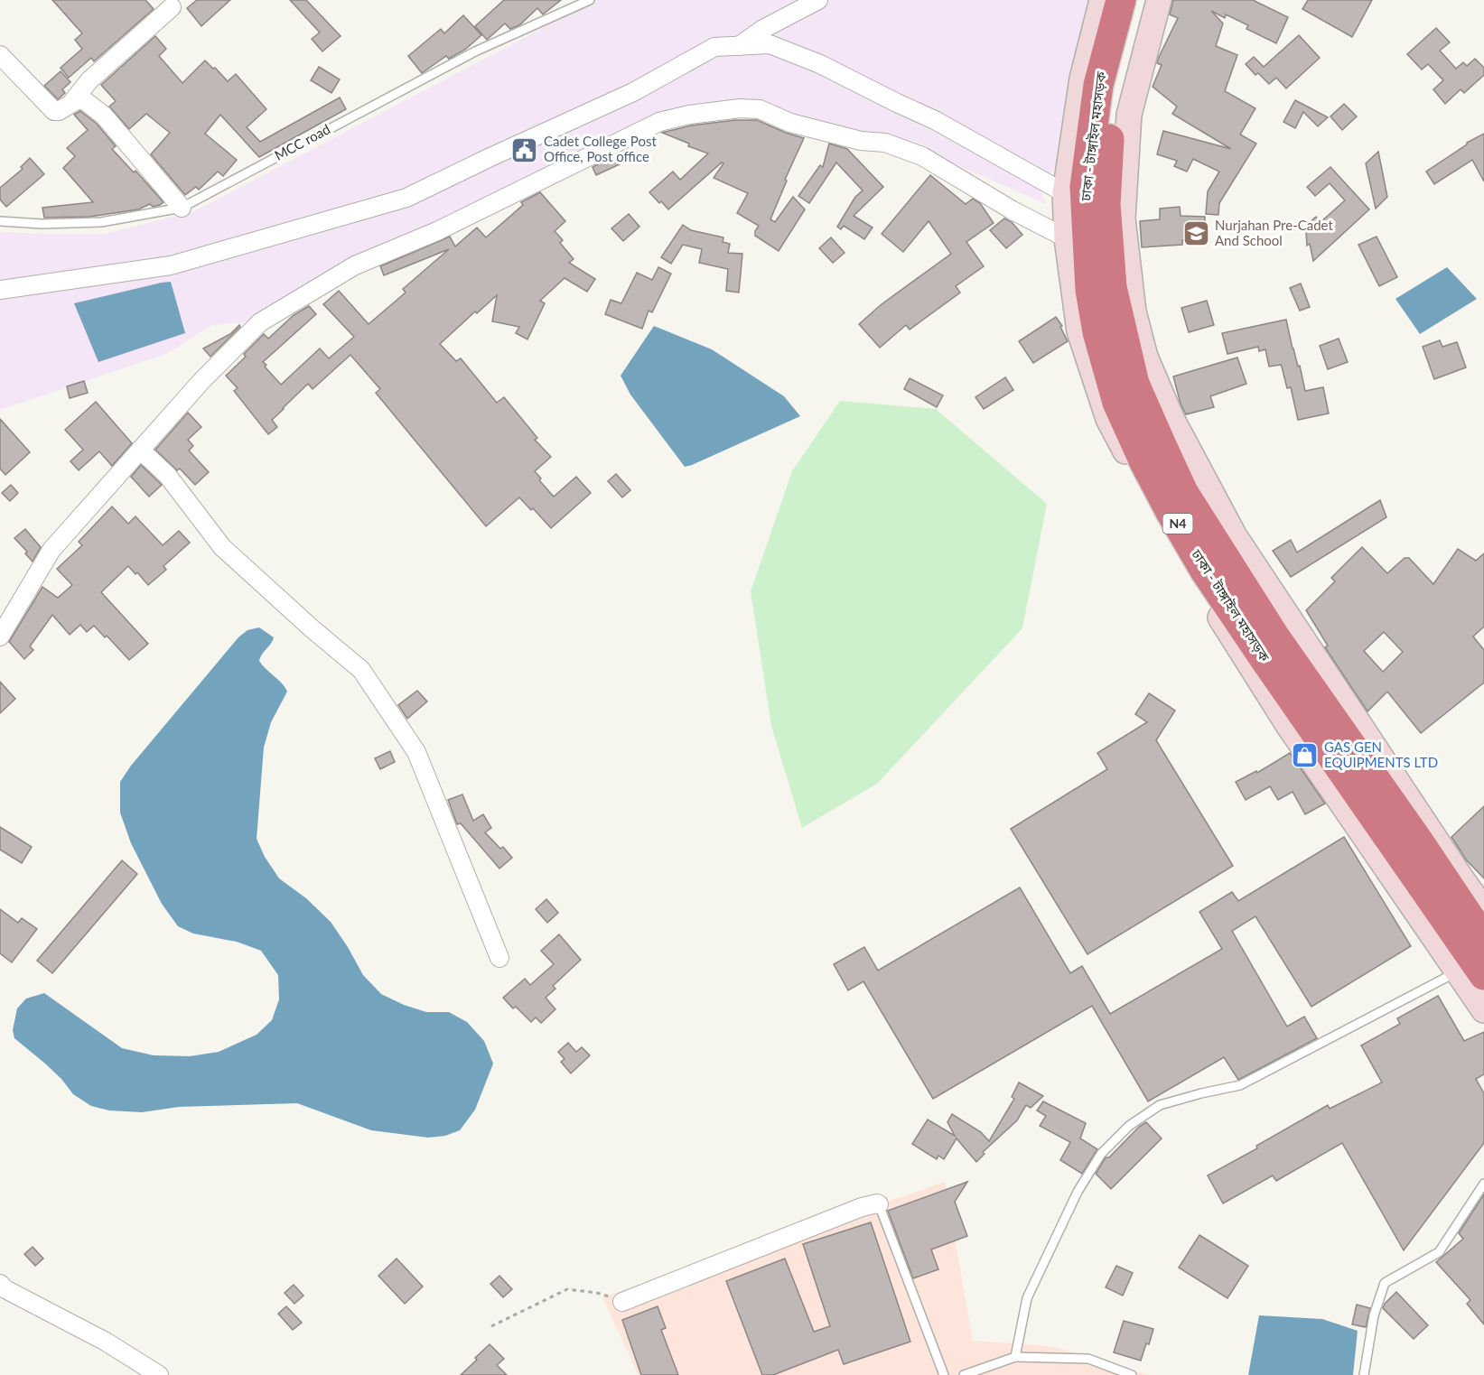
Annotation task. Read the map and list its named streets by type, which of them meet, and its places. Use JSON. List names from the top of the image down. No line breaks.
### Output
{"streets":{"highway":["ঢাকা - টাঙ্গাইল মহাসড়ক","N4"],"lane":["MCC road"]},"places":{"public building":["Cadet College Post Office, Post office"],"school or university":["Nurjahan Pre-Cadet And School"],"shop":["GAS GEN EQUIPMENTS LTD"]}}
